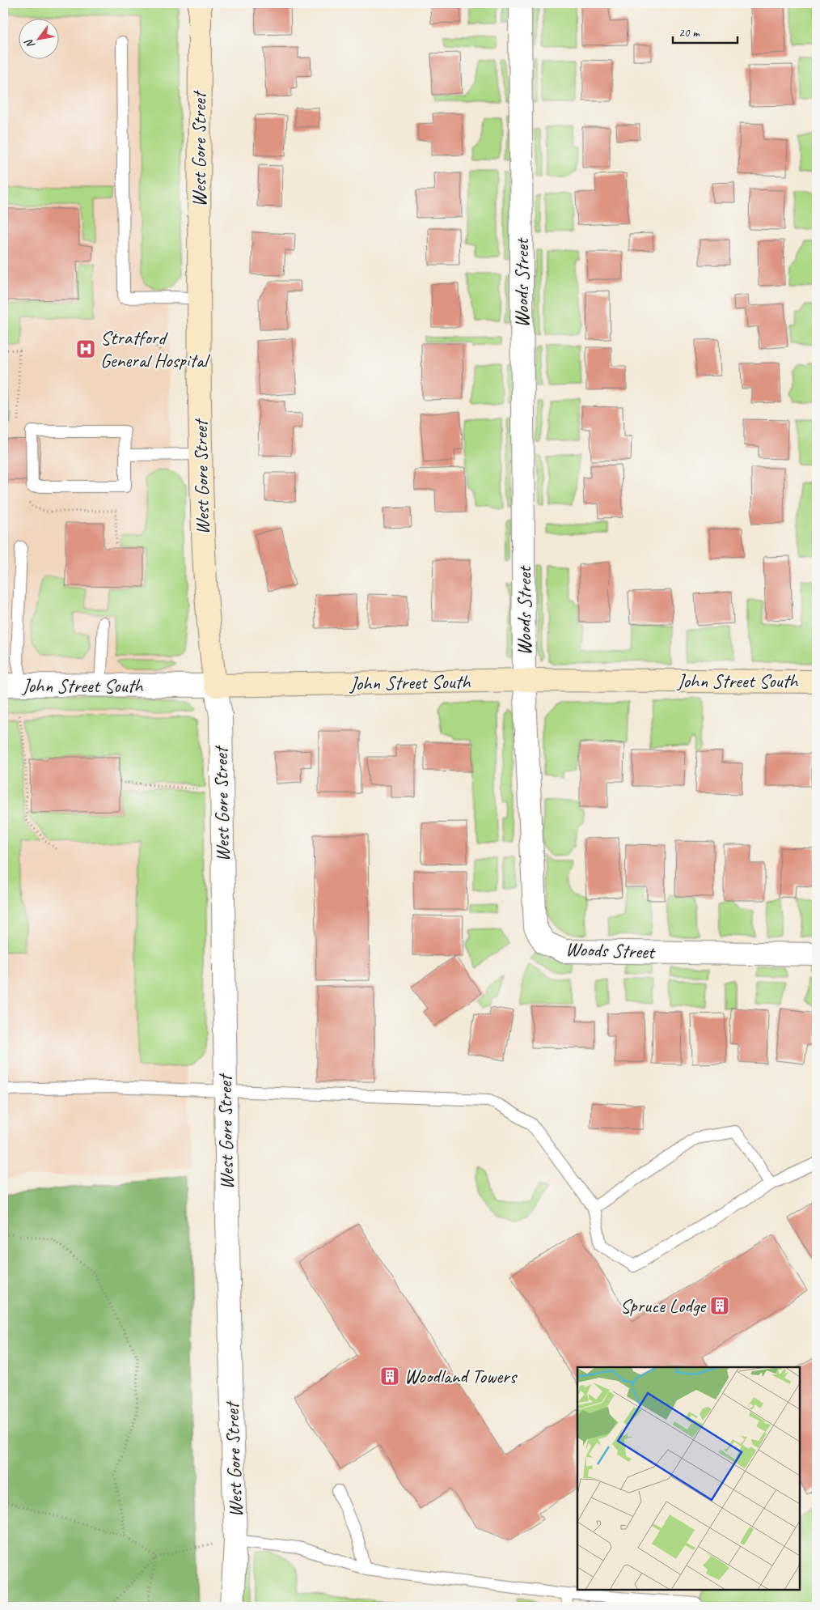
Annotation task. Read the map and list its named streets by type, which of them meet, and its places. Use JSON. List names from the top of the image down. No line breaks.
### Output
{"streets":{"street":["West Gore Street","Woods Street","John Street South"]},"crossings":[["West Gore Street","John Street South"],["Woods Street","John Street South"]],"places":{"hospital":["Stratford General Hospital"],"building":["Spruce Lodge","Woodland Towers"]},"scale_bar":"20 m","north":"bottom left"}
